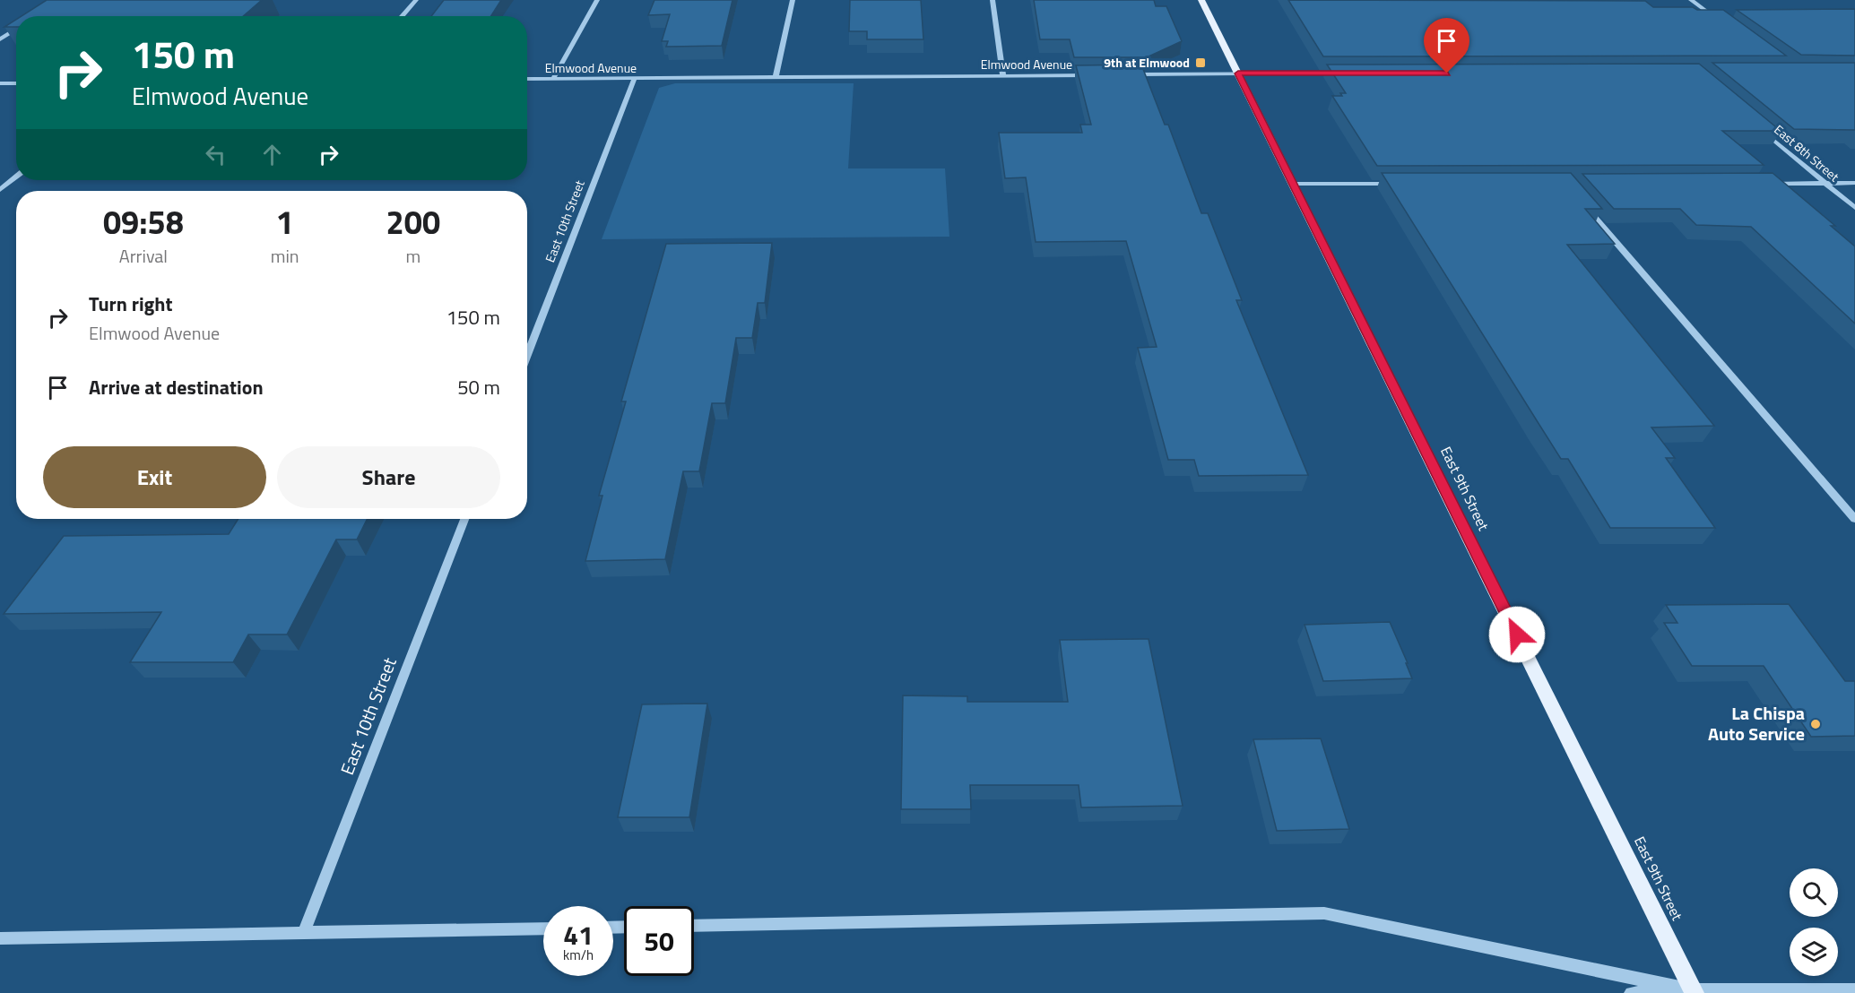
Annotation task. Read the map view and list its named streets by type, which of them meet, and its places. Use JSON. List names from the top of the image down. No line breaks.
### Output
{"streets":{"main road":["East 9th Street"],"street":["Elmwood Avenue","East 8th Street","East 10th Street"]},"crossings":[["Elmwood Avenue","East 10th Street"]],"places":{"transit":["9th at Elmwood"],"other":["La Chispa Auto Service"]},"page":{"turn":["150 m","Elmwood Avenue"],"eta":["09:58","Arrival","1","min","200","m"],"list":[{"name":"Turn right","note":"Elmwood Avenue","value":"150 m"},{"name":"Arrive at destination","value":"50 m"}],"buttons":["Exit","Share"],"speed":"41 km/h","limit":"50"}}
